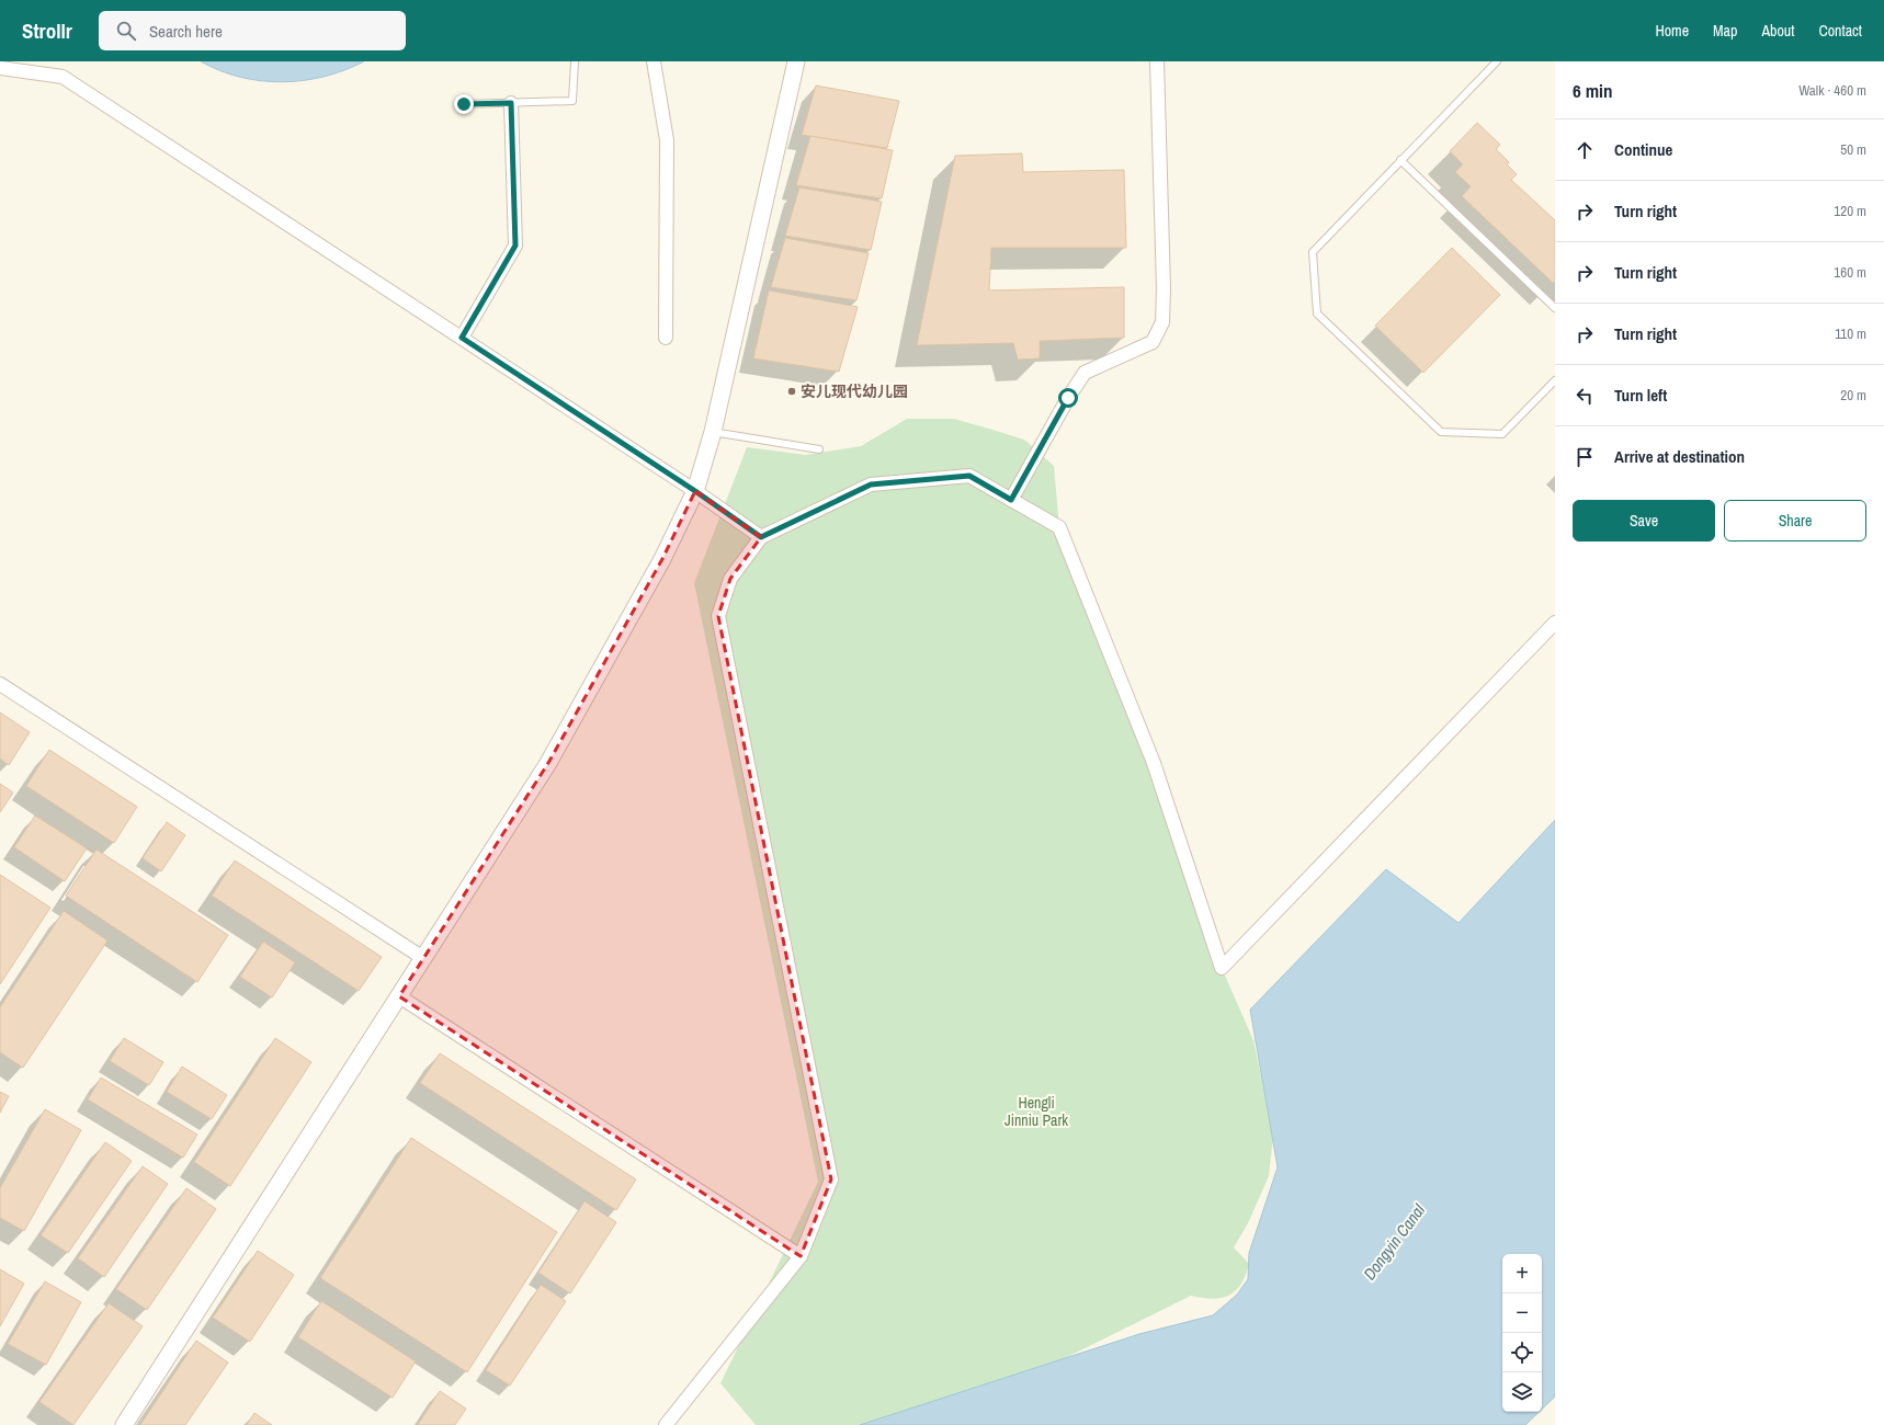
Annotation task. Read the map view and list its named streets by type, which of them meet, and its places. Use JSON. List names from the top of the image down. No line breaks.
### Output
{"water":["Dongyin Canal"],"parks":["Hengli Jinniu Park"],"places":["安儿现代幼儿园"],"page":{"header":"Strollr","search":"Search here","nav":["Home","Map","About","Contact"],"heading":["6 min","Walk · 460 m"],"list":[["Continue","50 m"],["Turn right","120 m"],["Turn right","160 m"],["Turn right","110 m"],["Turn left","20 m"],"Arrive at destination"],"buttons":["Save","Share"],"map_buttons":["+","−"]}}
